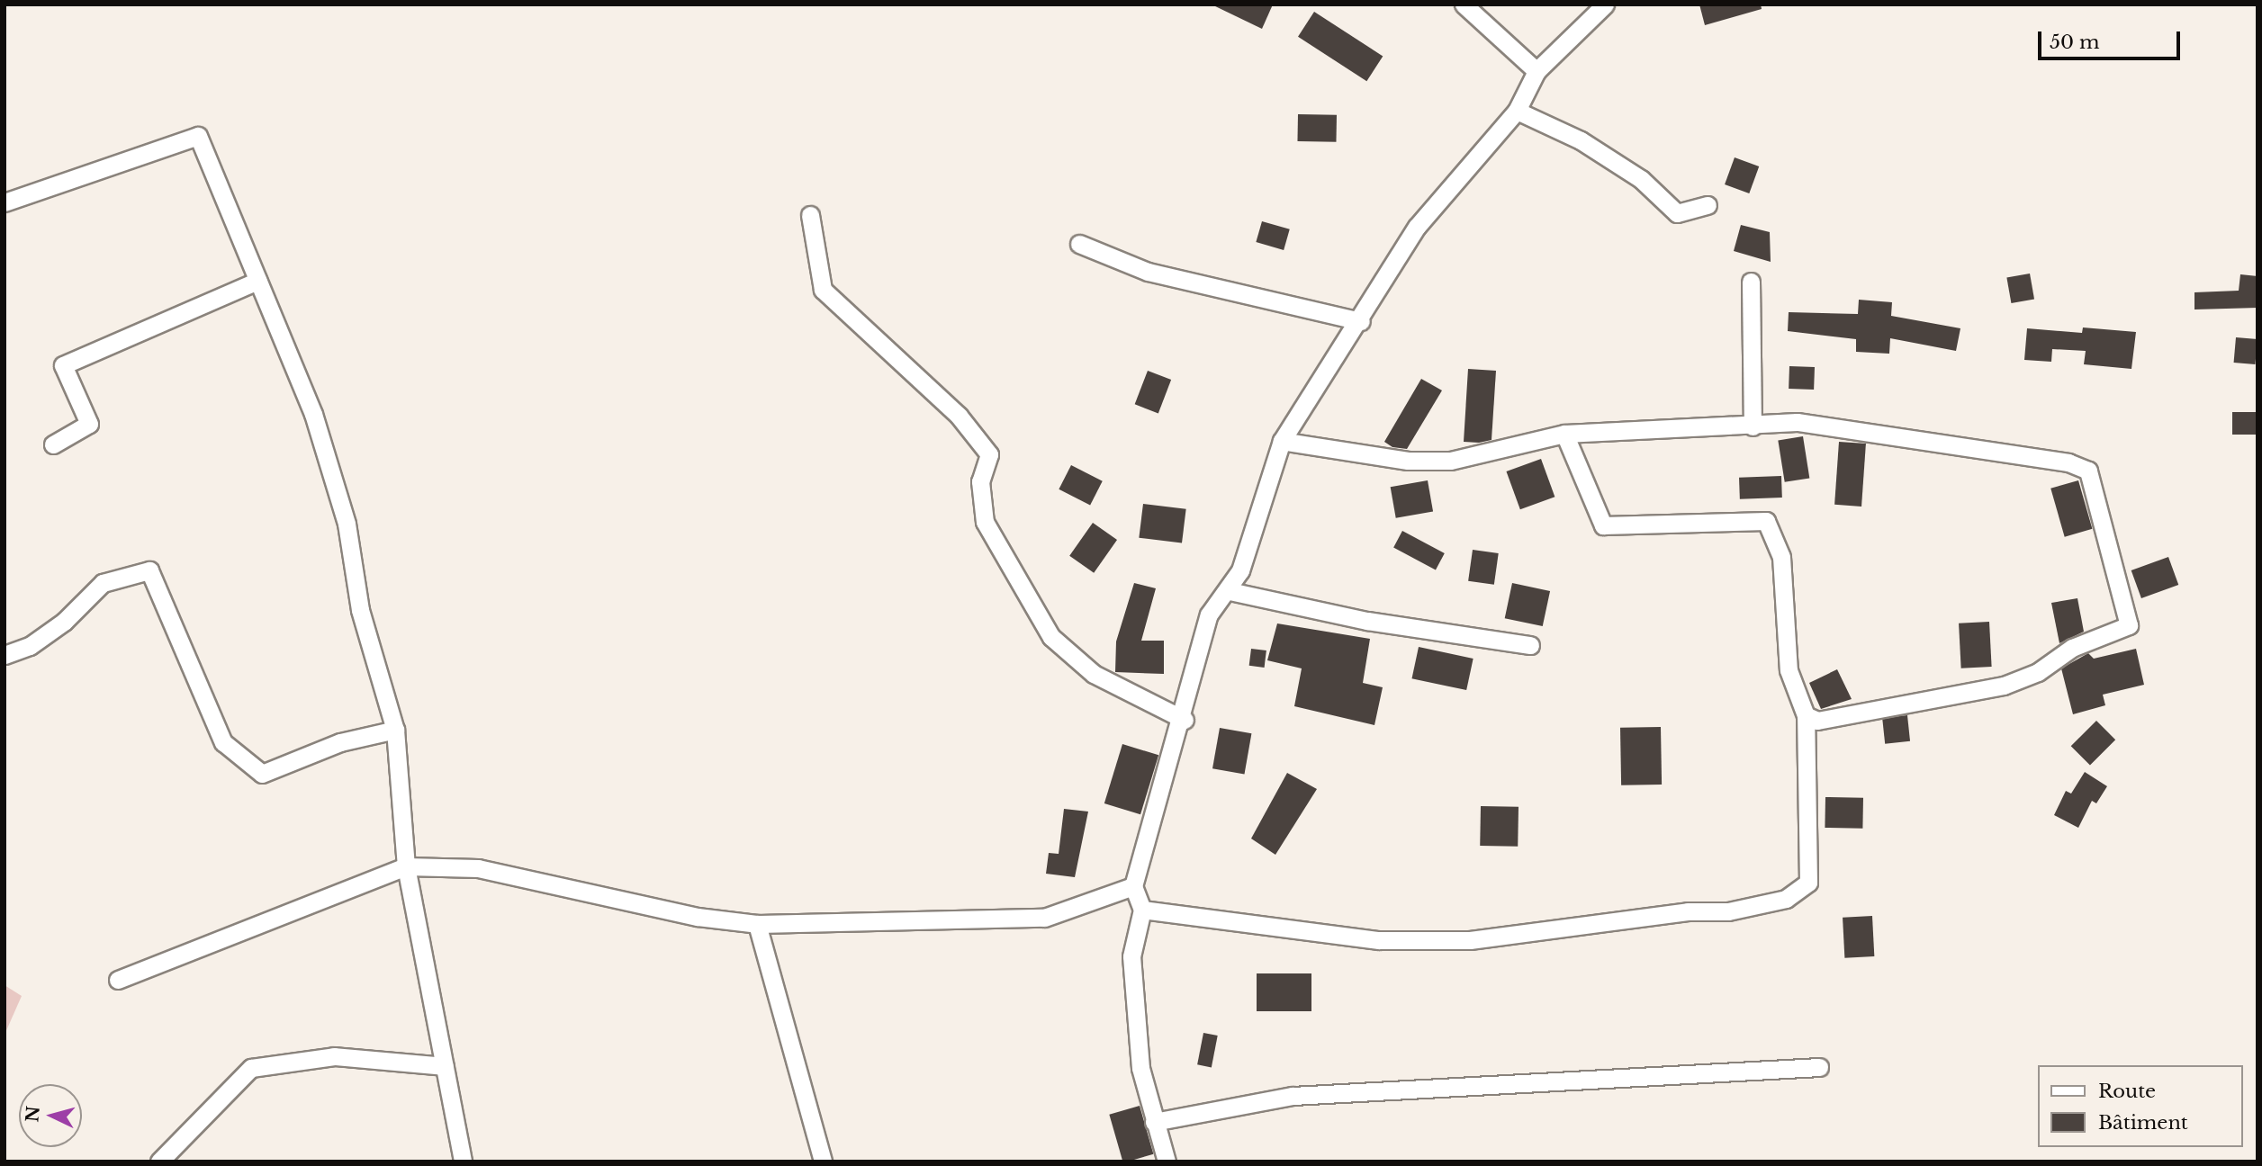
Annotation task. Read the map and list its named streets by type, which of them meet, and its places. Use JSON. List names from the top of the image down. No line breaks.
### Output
{"legend":["Route","Bâtiment"],"scale_bar":"50 m","north":"left"}
